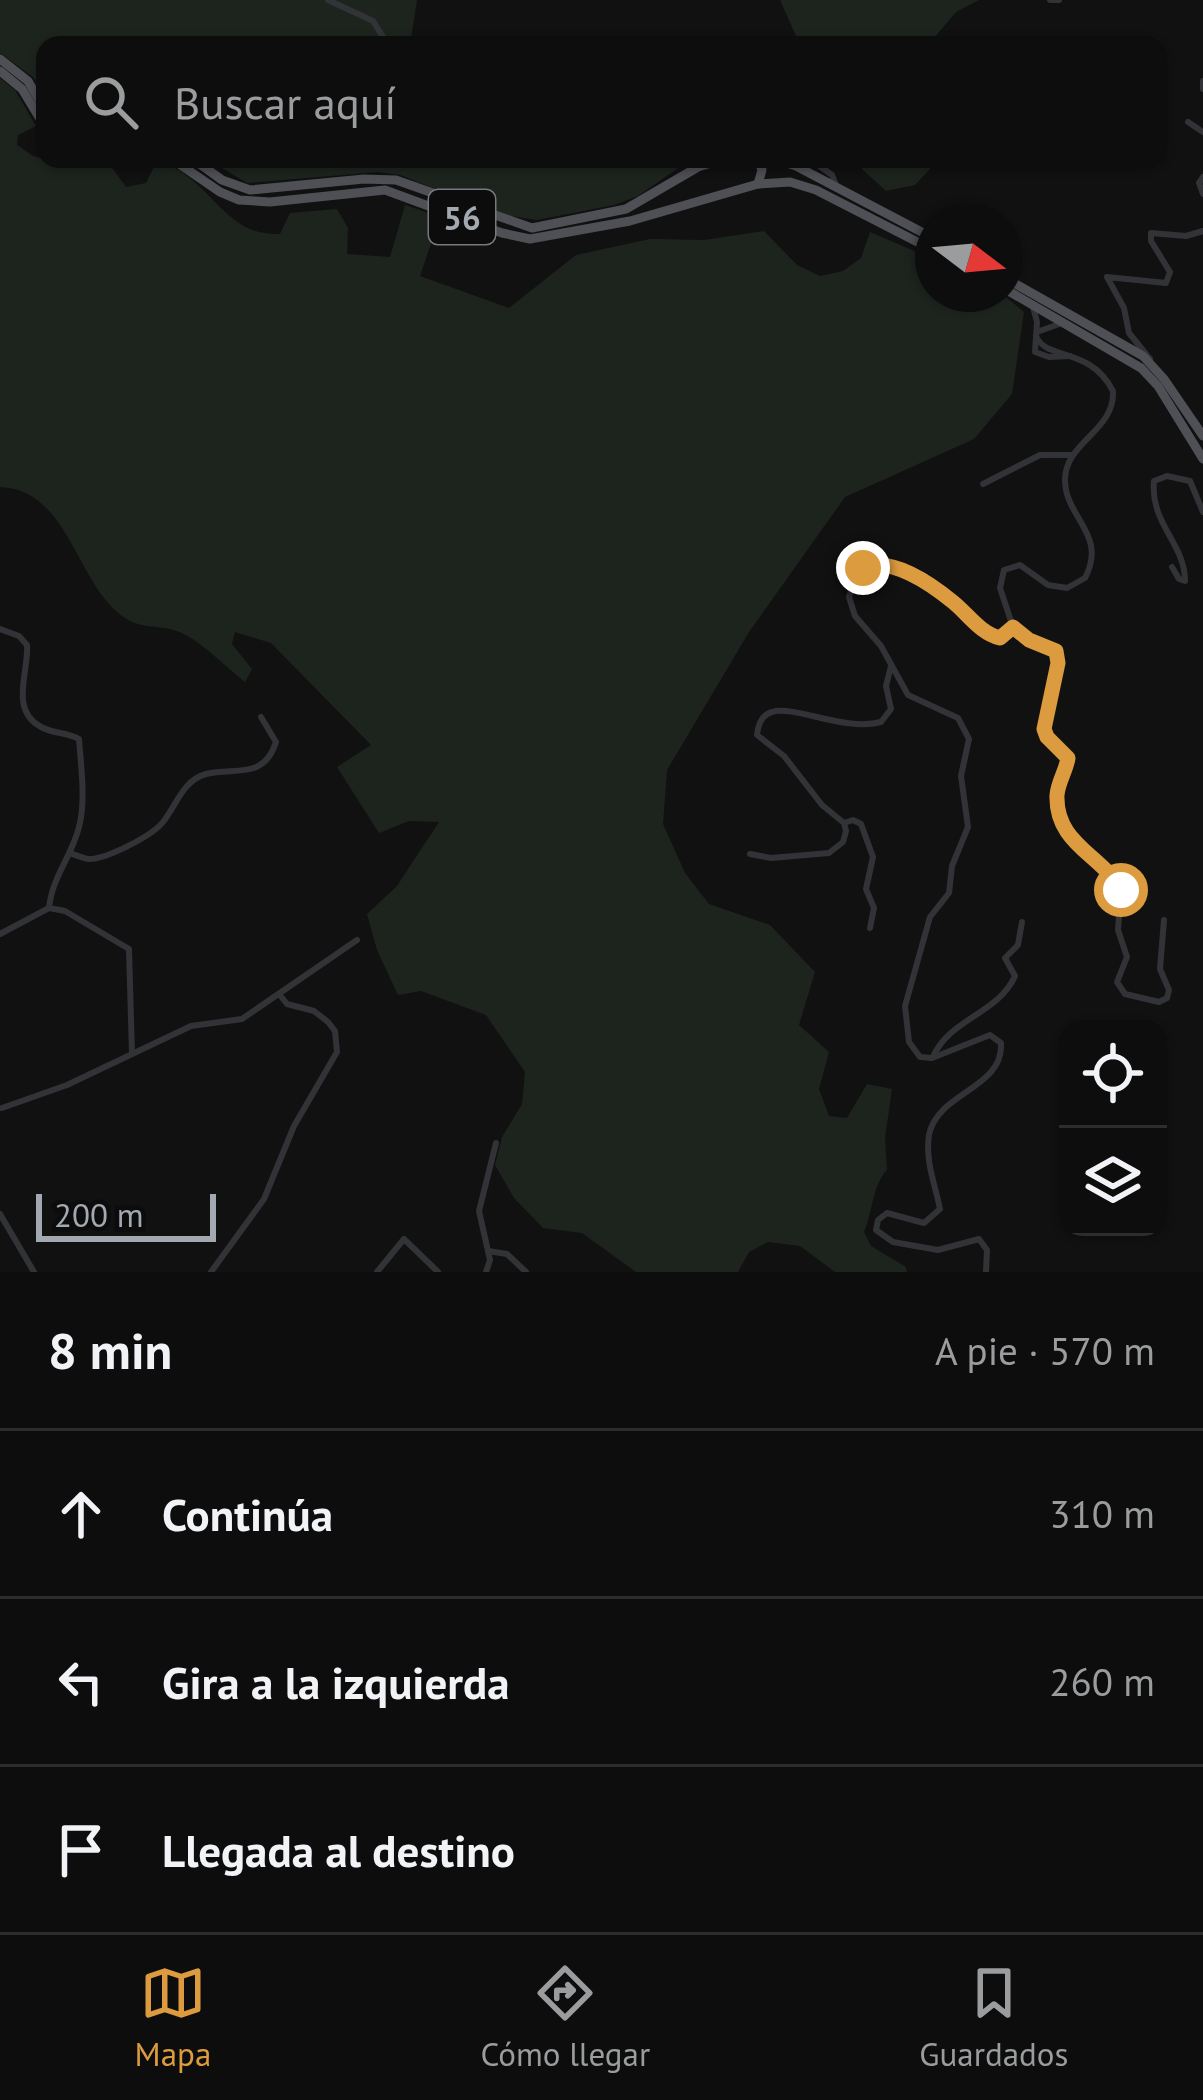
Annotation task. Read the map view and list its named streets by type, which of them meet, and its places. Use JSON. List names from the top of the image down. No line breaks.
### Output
{"streets":{"main road":["56"]},"scale_bar":"200 m","north":"right","page":{"search":"Buscar aquí","scale":"200 m","heading":["8 min","A pie · 570 m"],"list":[["Continúa","310 m"],["Gira a la izquierda","260 m"],"Llegada al destino"],"nav":["Mapa","Cómo llegar","Guardados"]}}
